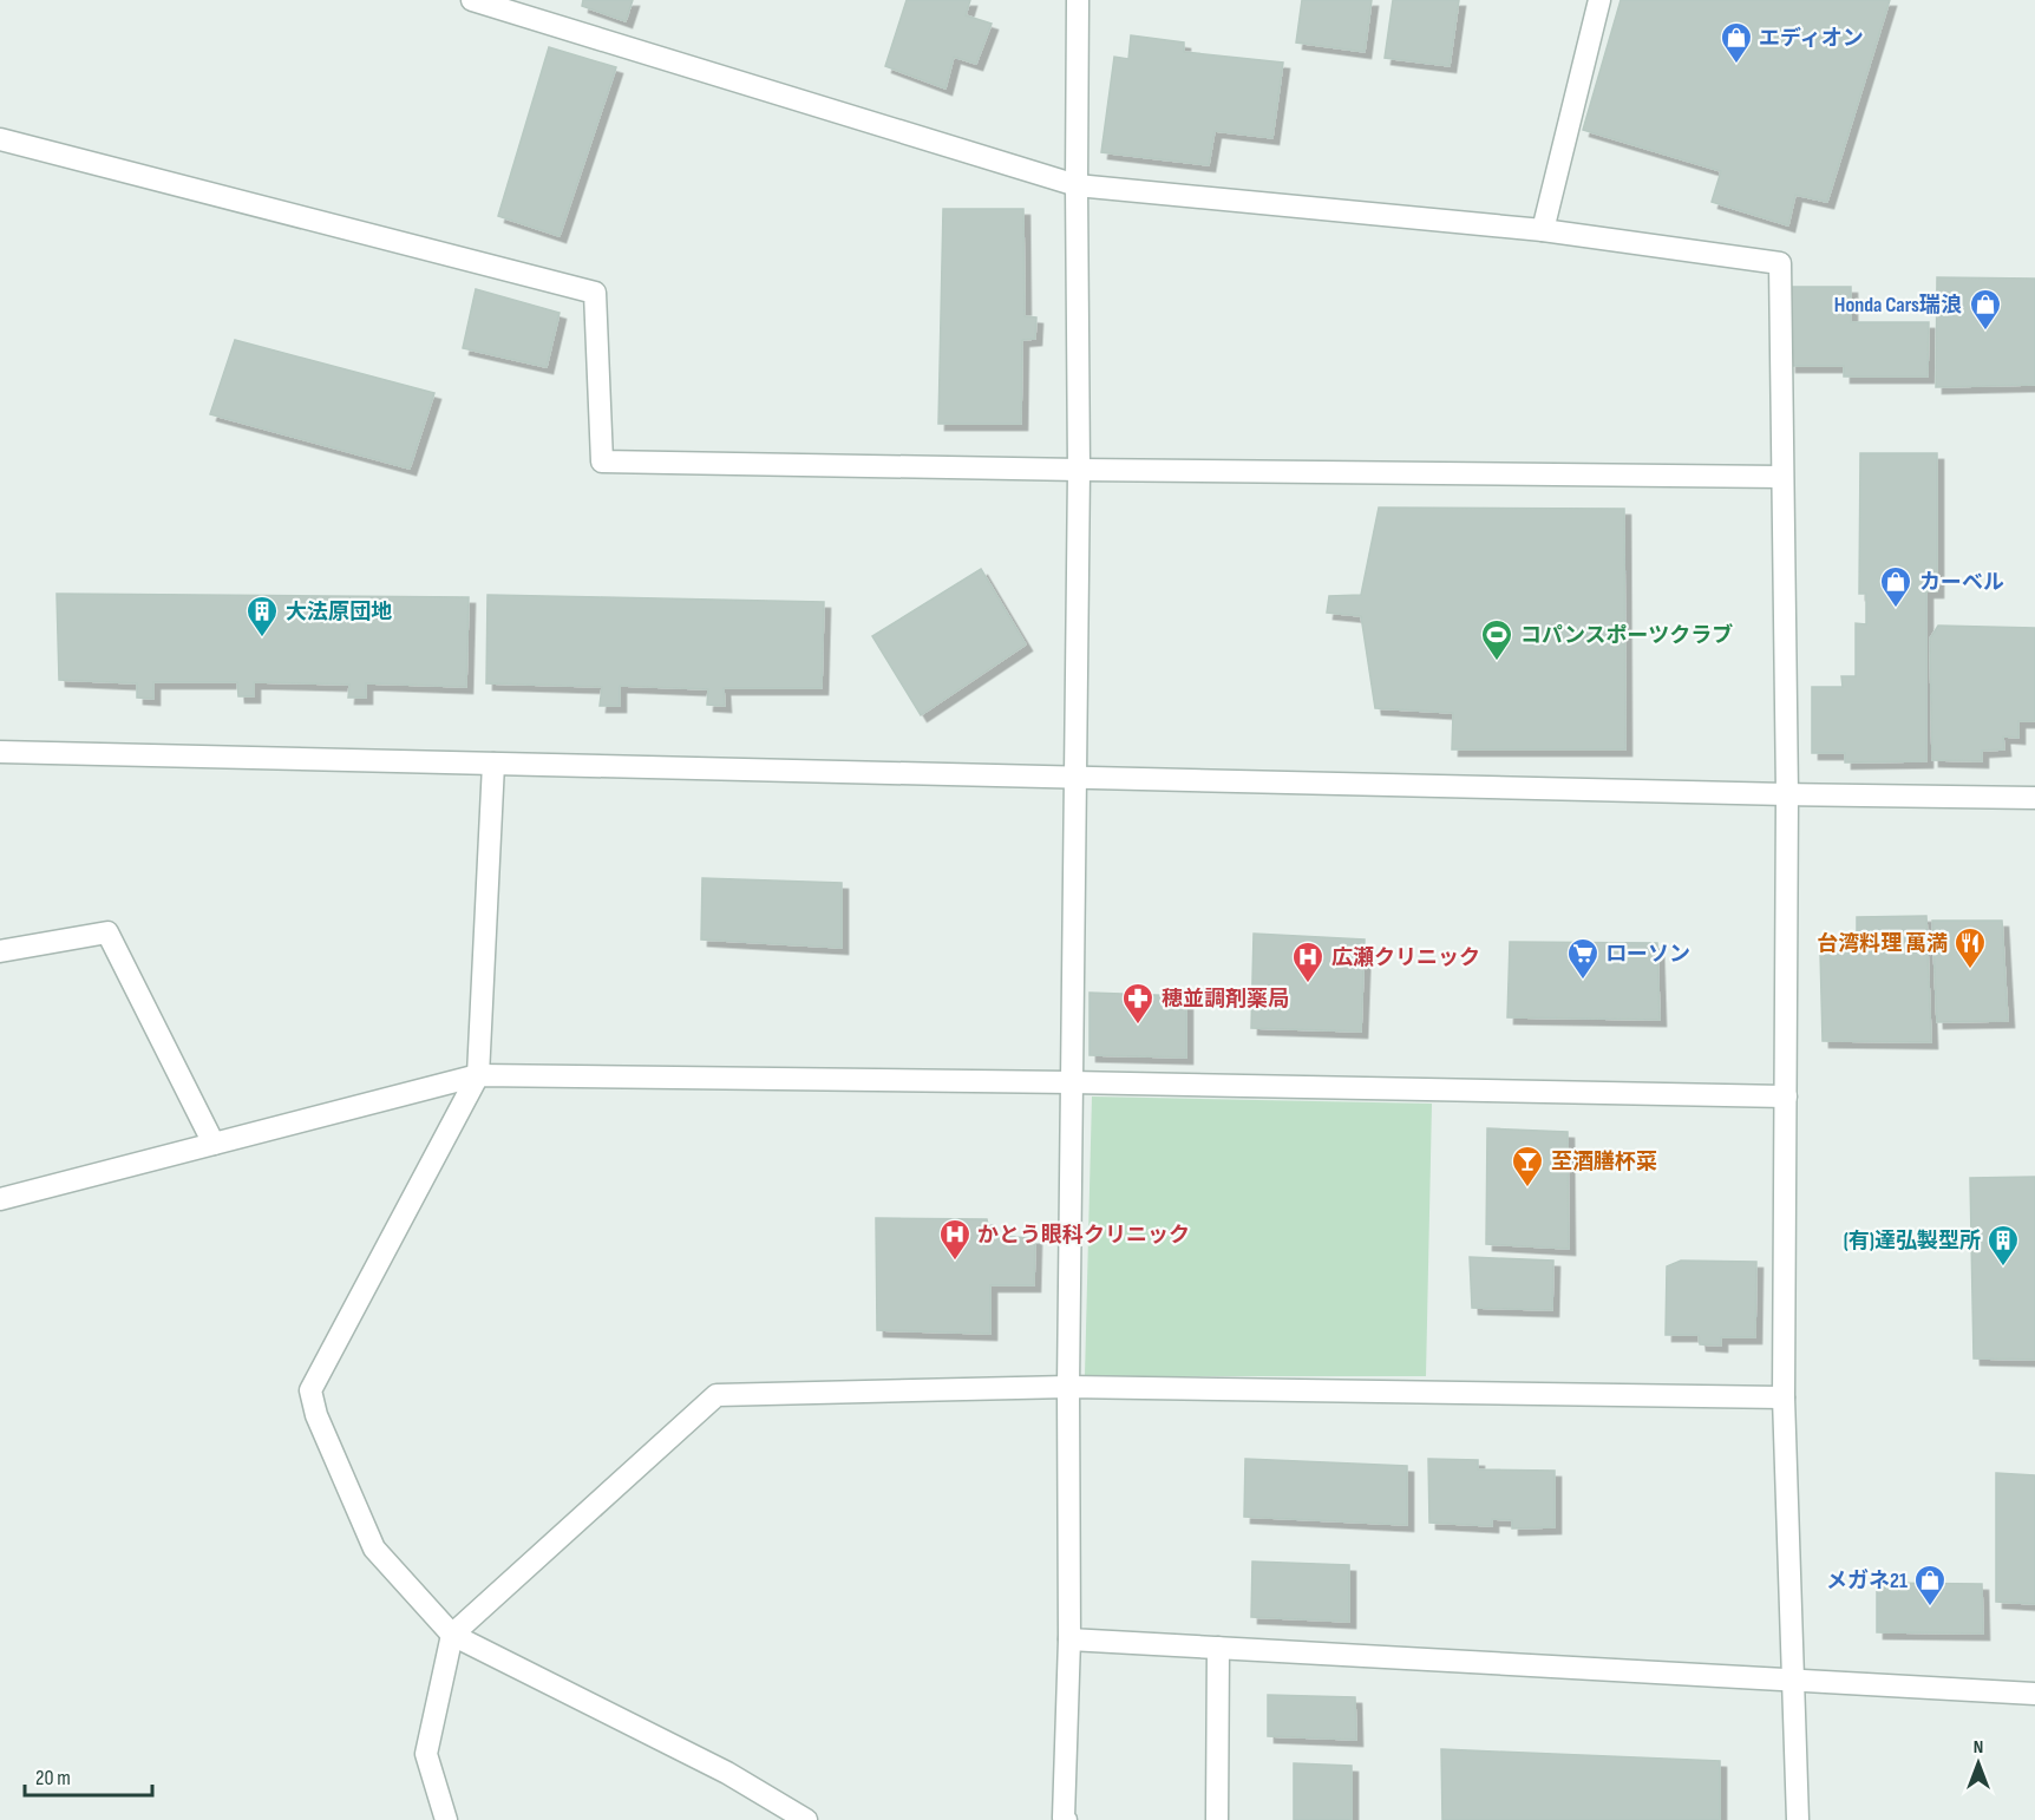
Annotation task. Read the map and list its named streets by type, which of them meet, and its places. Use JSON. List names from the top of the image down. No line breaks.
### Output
{"places":{"shop":["エディオン","Honda Cars瑞浪","カーベル","メガネ21"],"building":["大法原団地","(有)達弘製型所"],"sports":["コパンスポーツクラブ"],"restaurant":["台湾料理 萬満"],"supermarket":["ローソン"],"hospital":["広瀬クリニック","かとう眼科クリニック"],"pharmacy":["穂並調剤薬局"],"bar":["至酒膳杯菜"]},"scale_bar":"20 m","north":"top"}
